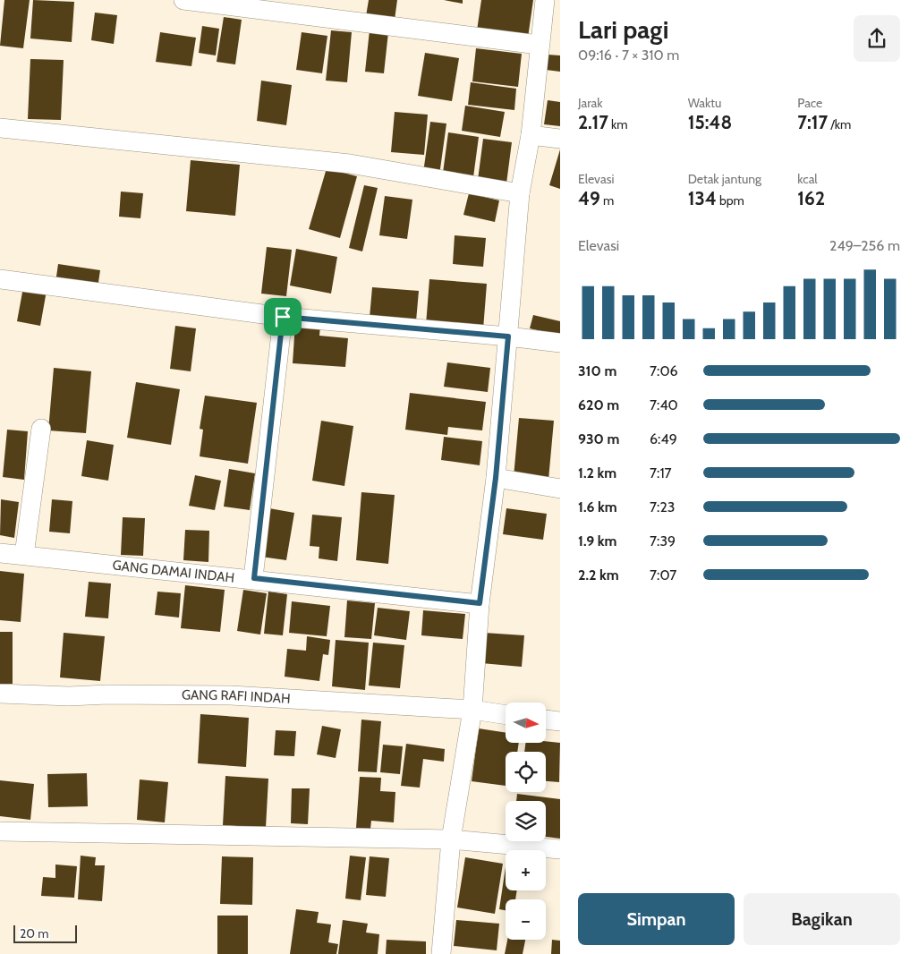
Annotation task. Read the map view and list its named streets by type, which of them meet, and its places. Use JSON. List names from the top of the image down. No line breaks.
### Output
{"streets":{"street":["GANG DAMAI INDAH","GANG RAFI INDAH"]},"scale_bar":"20 m","north":"right","page":{"heading":["Lari pagi","09:16 · 7 × 310 m"],"stats":[["Jarak","2.17 km"],["Waktu","15:48"],["Pace","7:17 /km"],["Elevasi","49 m"],["Detak jantung","134 bpm"],["kcal","162"]],"chart":["Elevasi","249–256 m"],"list":[{"name":"310 m","note":"7:06"},{"name":"620 m","note":"7:40"},{"name":"930 m","note":"6:49"},{"name":"1.2 km","note":"7:17"},{"name":"1.6 km","note":"7:23"},{"name":"1.9 km","note":"7:39"},{"name":"2.2 km","note":"7:07"}],"map_buttons":["+","−"],"buttons":["Simpan","Bagikan"],"scale":"20 m"}}
